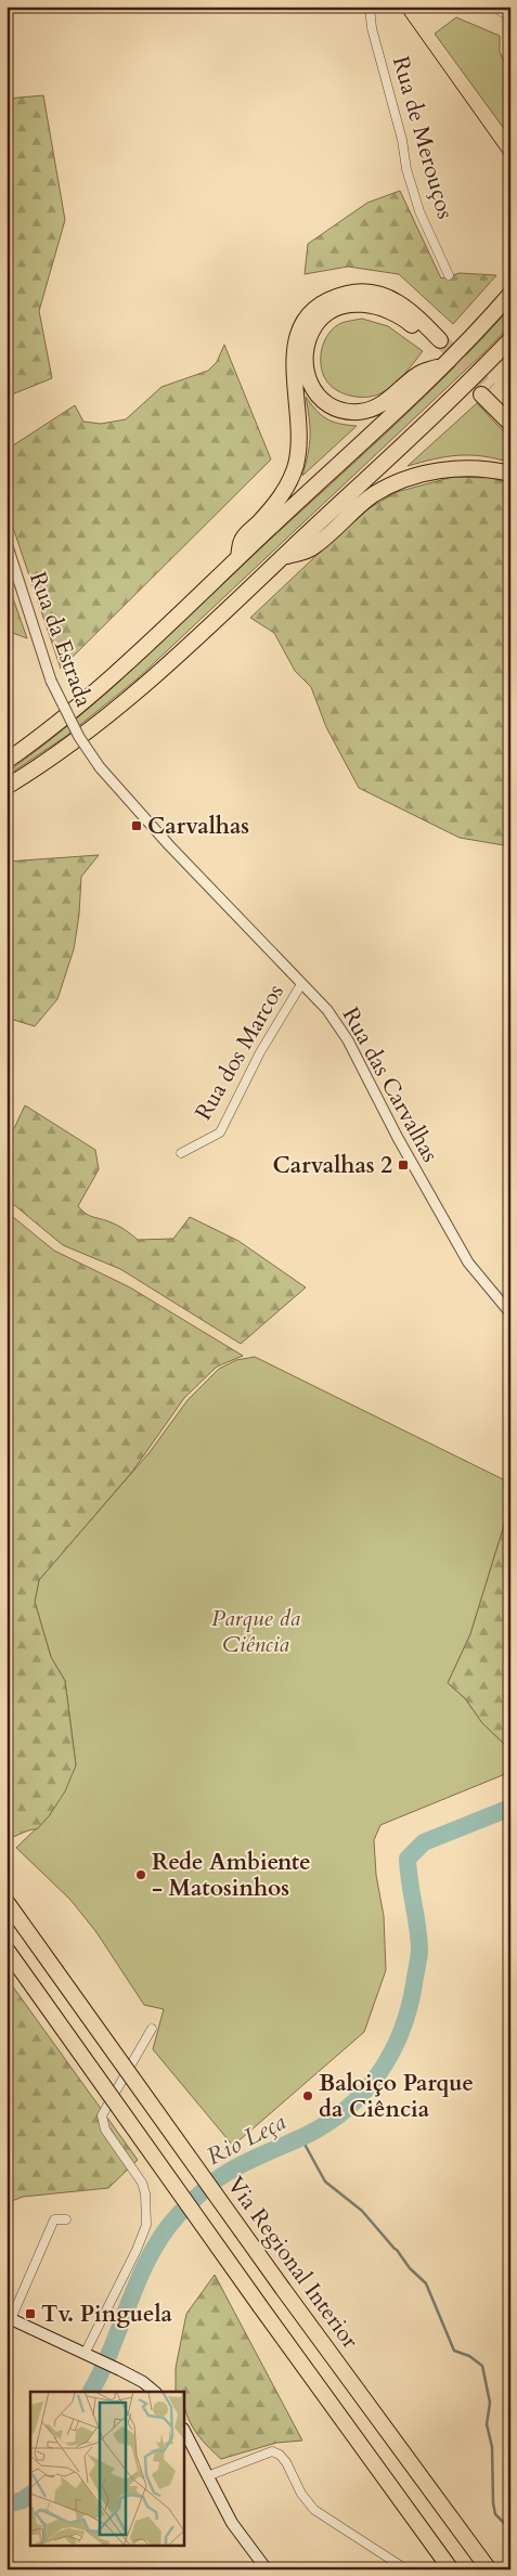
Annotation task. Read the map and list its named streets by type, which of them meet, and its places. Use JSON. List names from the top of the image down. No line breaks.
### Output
{"streets":{"highway":["Via Regional Interior"],"street":["Rua de Merouços","Rua da Estrada","Rua dos Marcos","Rua das Carvalhas"]},"crossings":[["Rua da Estrada","Rua das Carvalhas"],["Rua dos Marcos","Rua das Carvalhas"]],"water":["Rio Leça"],"parks":["Parque da Ciência"],"places":{"transit":["Carvalhas","Carvalhas 2","Tv. Pinguela"],"other":["Rede Ambiente - Matosinhos","Baloiço Parque da Ciência"]}}
